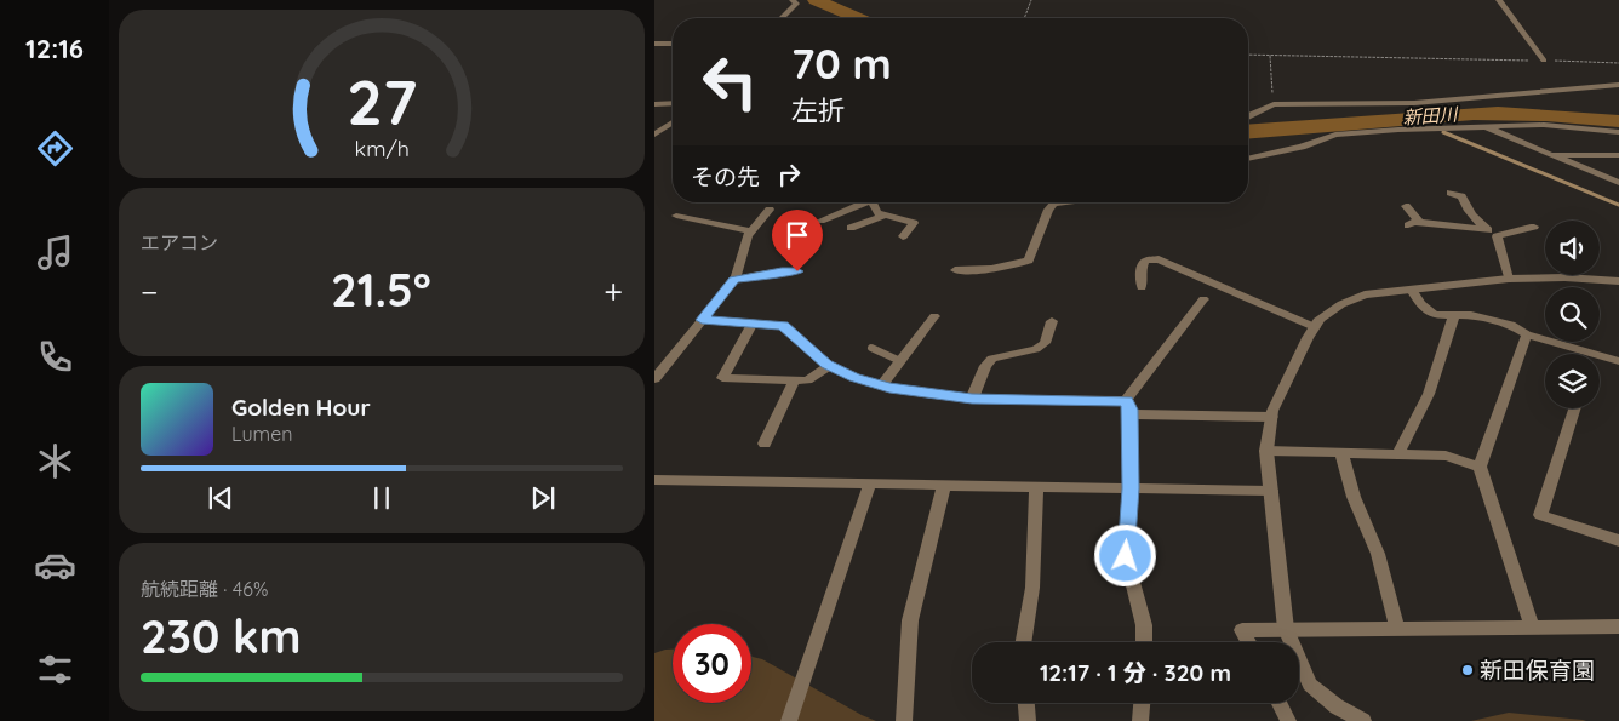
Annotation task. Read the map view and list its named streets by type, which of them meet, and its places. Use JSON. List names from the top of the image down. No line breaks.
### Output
{"water":["新田川"],"places":["新田保育園"],"page":{"tabs":"12:16","turn":["70 m","左折"],"then":"その先","tile":["エアコン",["航続距離 · 46%","230 km"]],"heat":["−","21.5°","+"],"song":["Golden Hour","Lumen"],"limit":"30","trip":"12:17 · 1 分 · 320 m","gauge":["27","km/h"]}}
